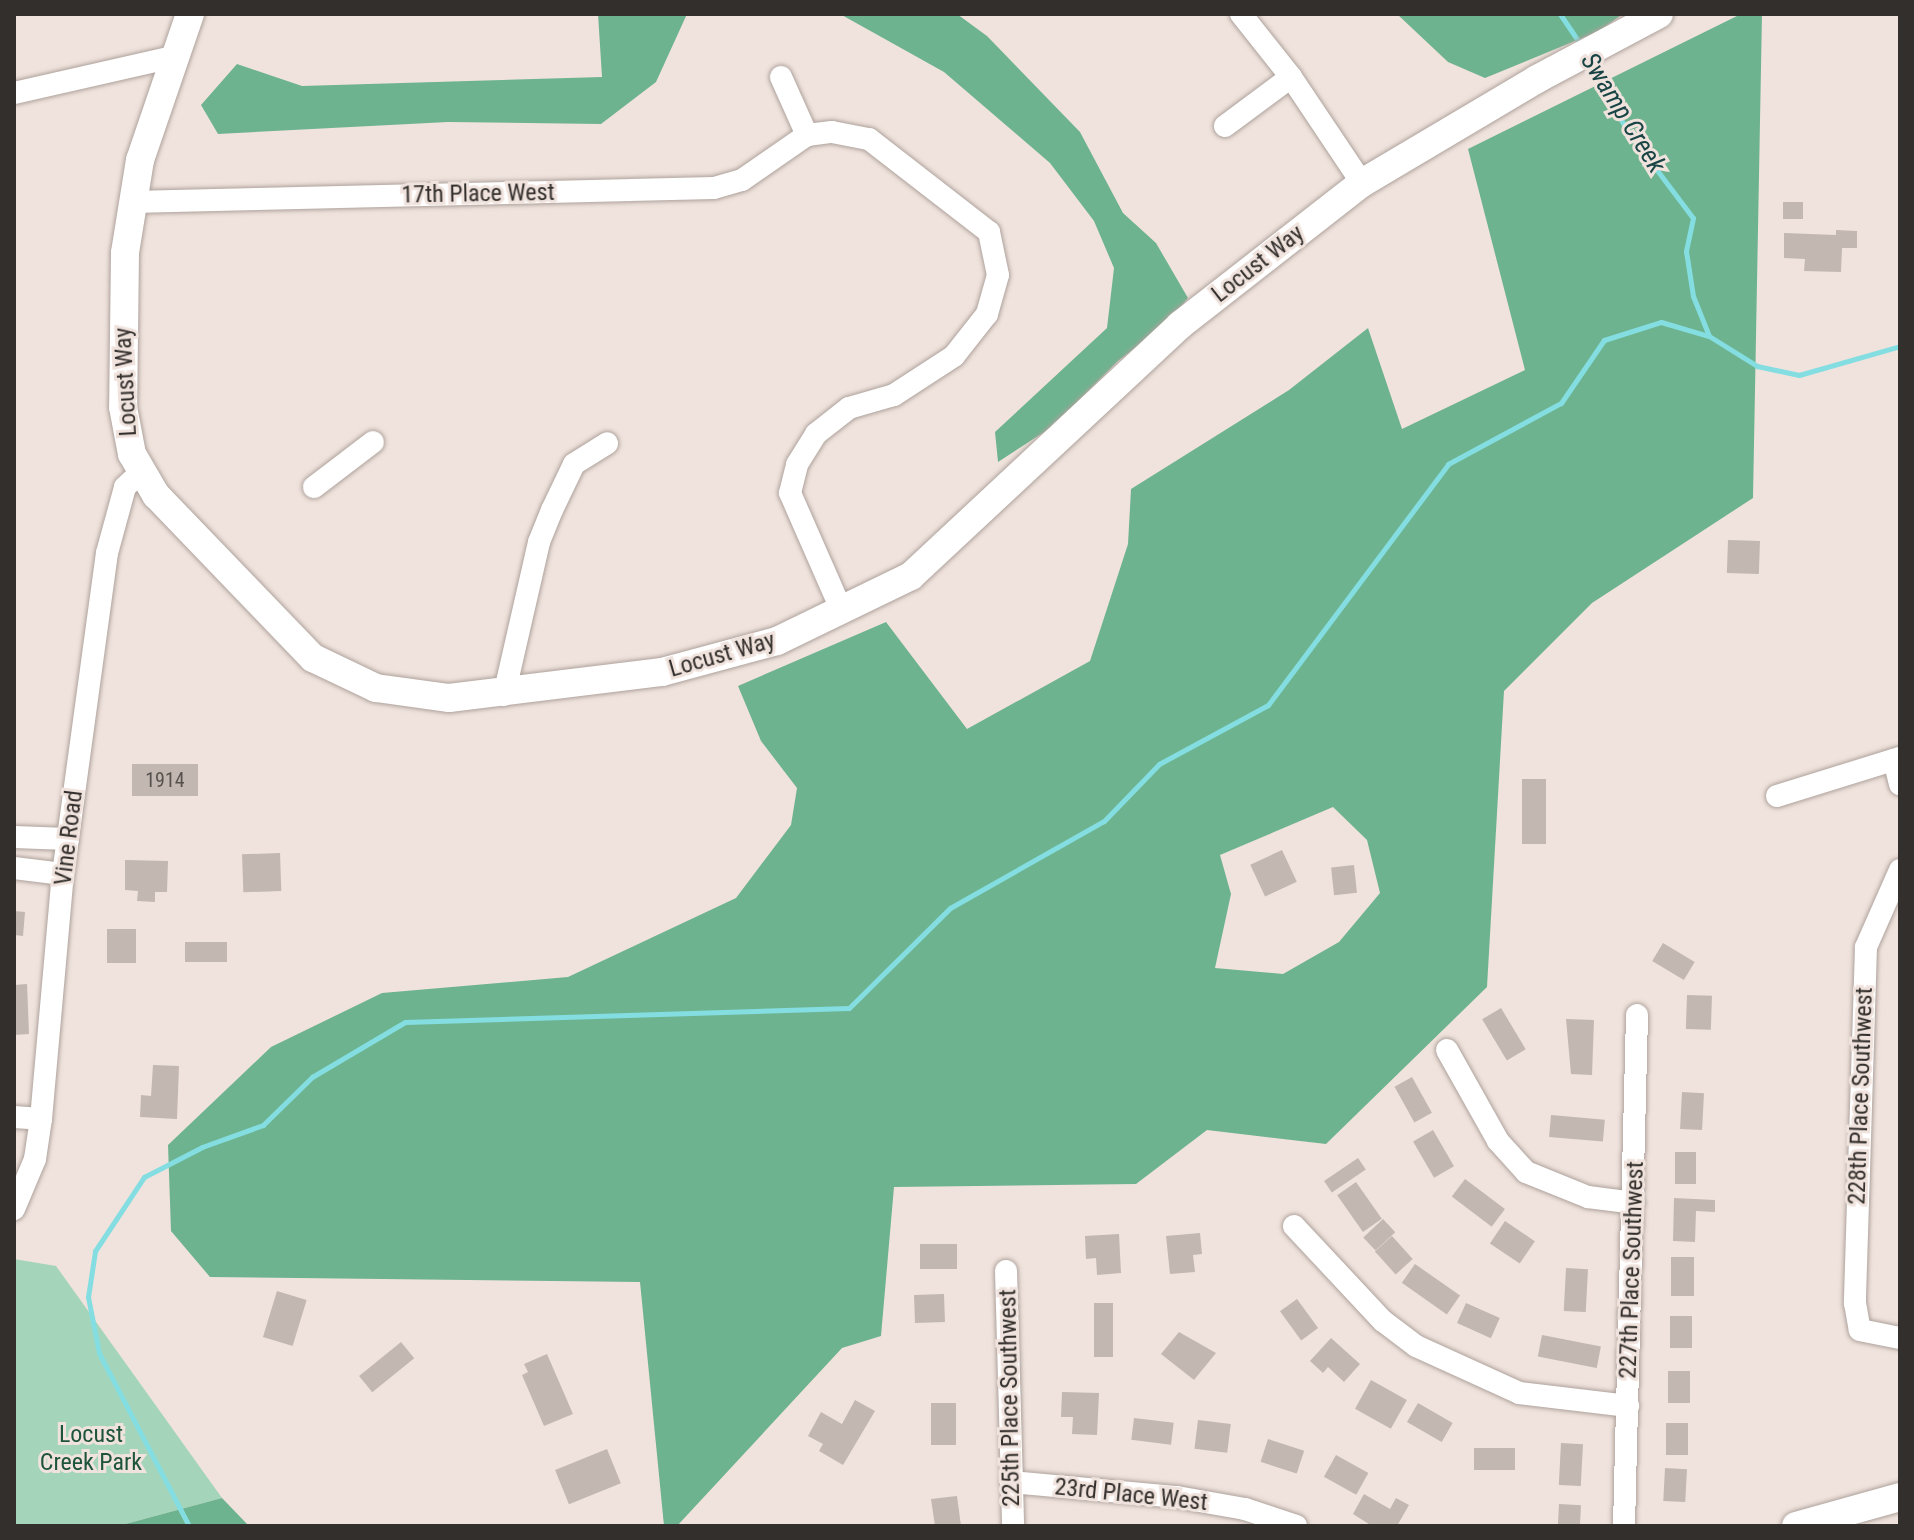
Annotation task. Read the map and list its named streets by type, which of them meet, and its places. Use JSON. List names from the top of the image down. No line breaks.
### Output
{"streets":{"main road":["Locust Way"],"street":["17th Place West","Vine Road","228th Place Southwest","227th Place Southwest","225th Place Southwest","23rd Place West"]},"crossings":[["17th Place West","Locust Way"],["Locust Way","Vine Road"],["225th Place Southwest","23rd Place West"]],"water":["Swamp Creek"],"parks":["Locust Creek Park"],"house_numbers":["1914"]}
